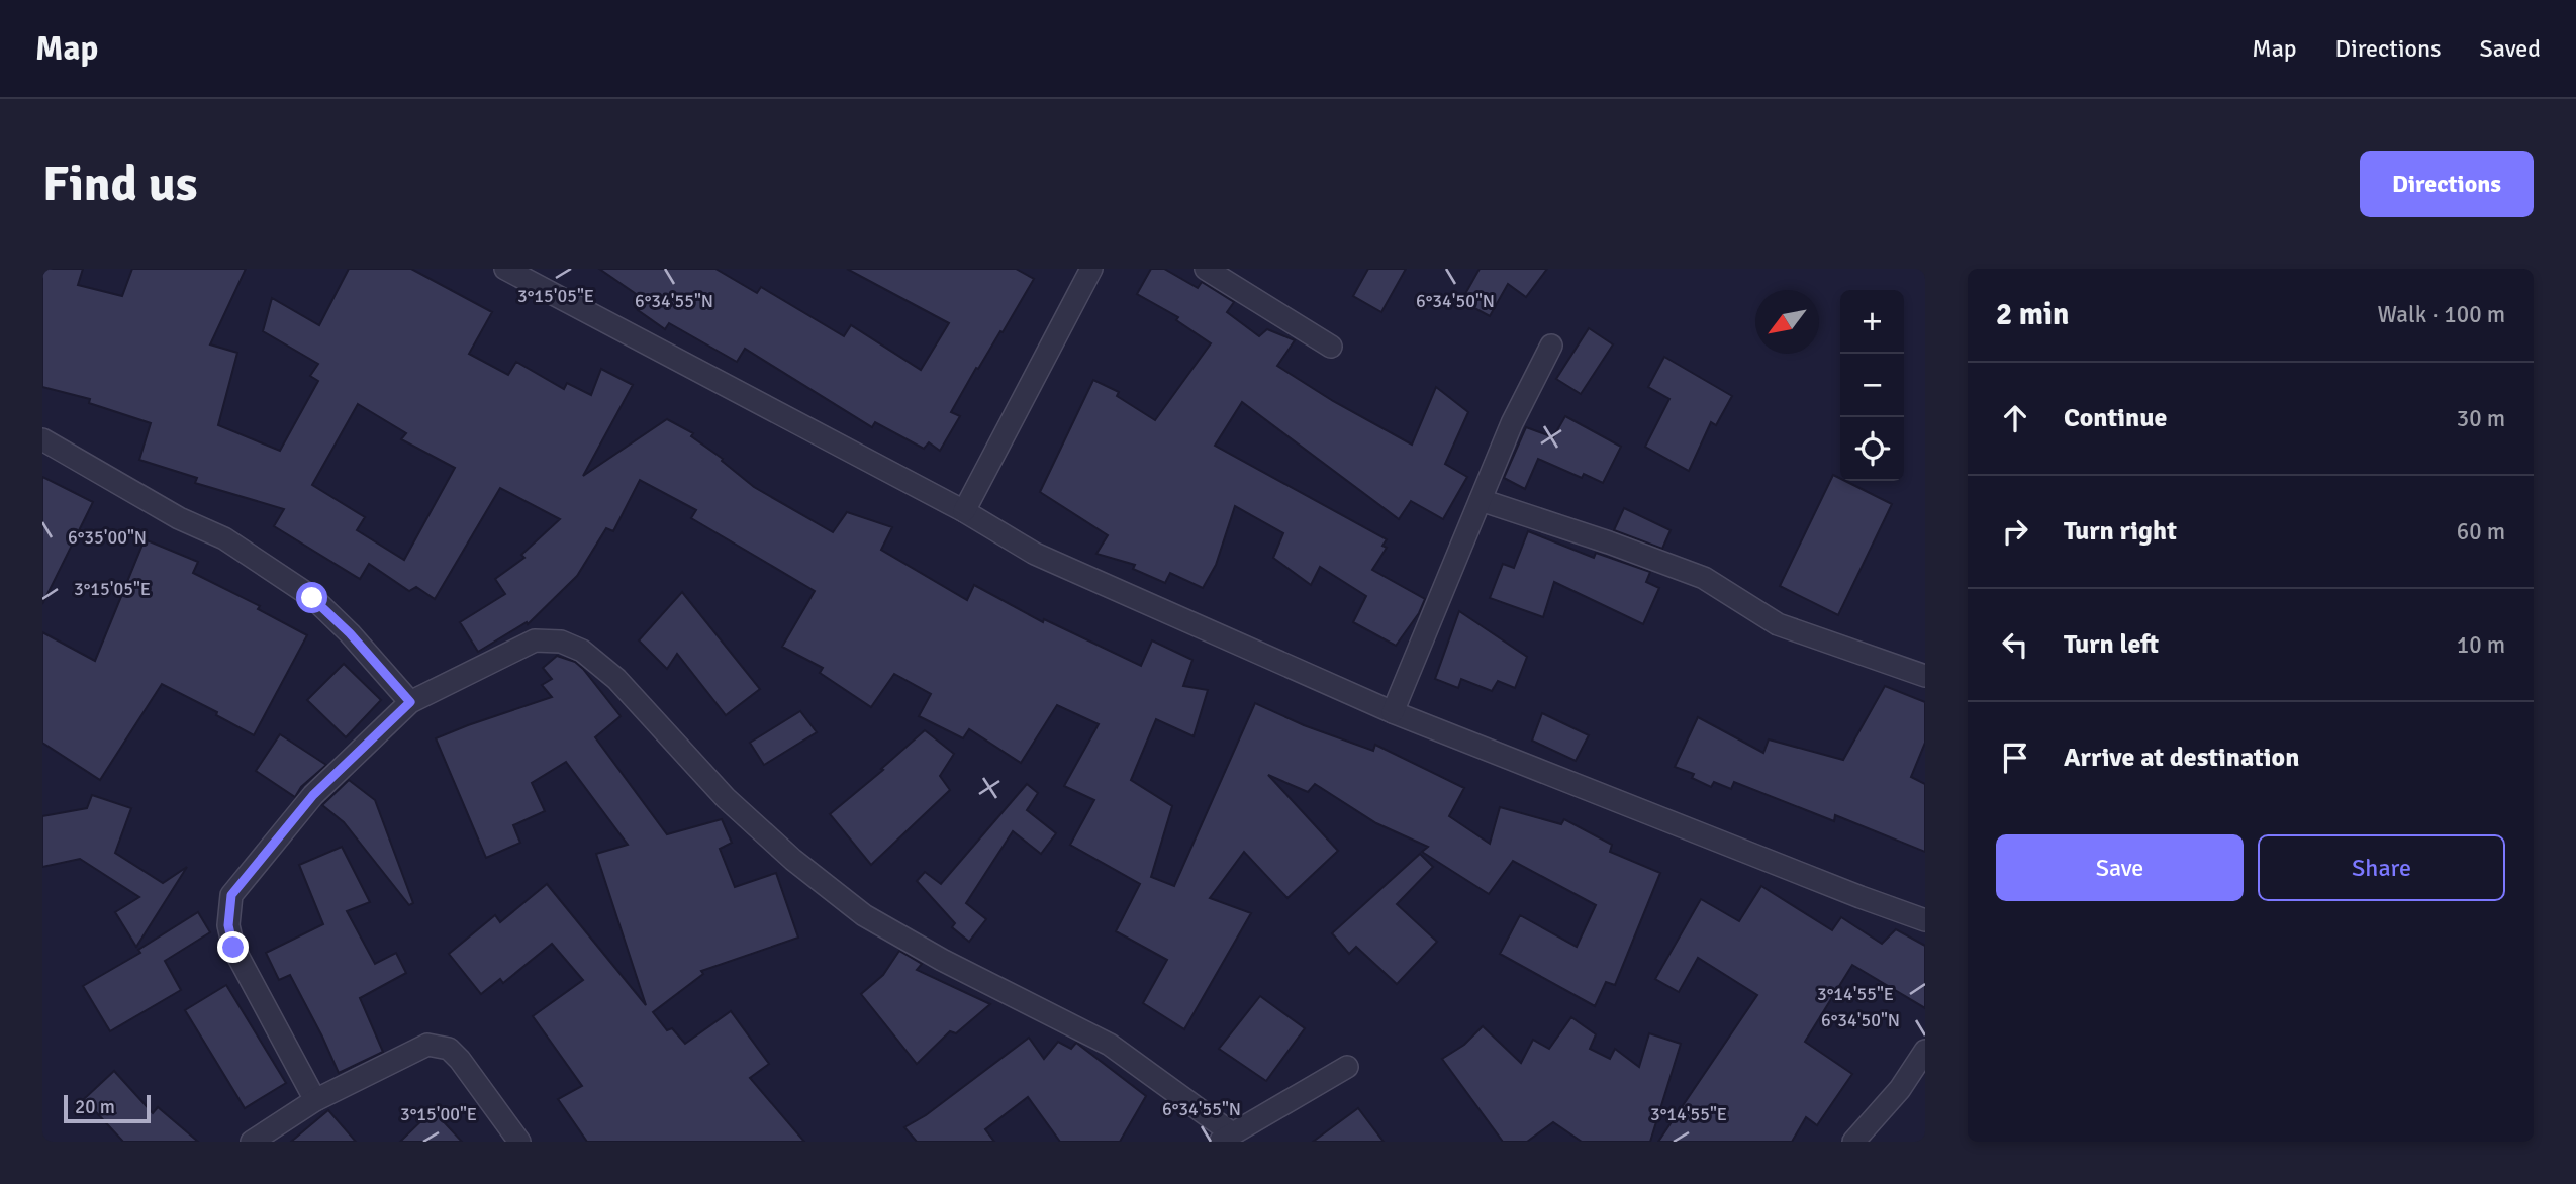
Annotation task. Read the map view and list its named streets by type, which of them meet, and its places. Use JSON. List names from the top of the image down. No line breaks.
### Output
{"scale_bar":"20 m","north":"bottom left","page":{"header":"Map","nav":["Map","Directions","Saved"],"buttons":["Directions",["Save","Share"]],"title":"Find us","heading":["2 min","Walk · 100 m"],"map_buttons":["+","−"],"list":[["Continue","30 m"],["Turn right","60 m"],["Turn left","10 m"],"Arrive at destination"],"scale":"20 m"},"coordinates":["3°15'05\"E","6°34'55\"N","6°34'50\"N","6°35'00\"N","3°14'55\"E","3°15'00\"E"]}
